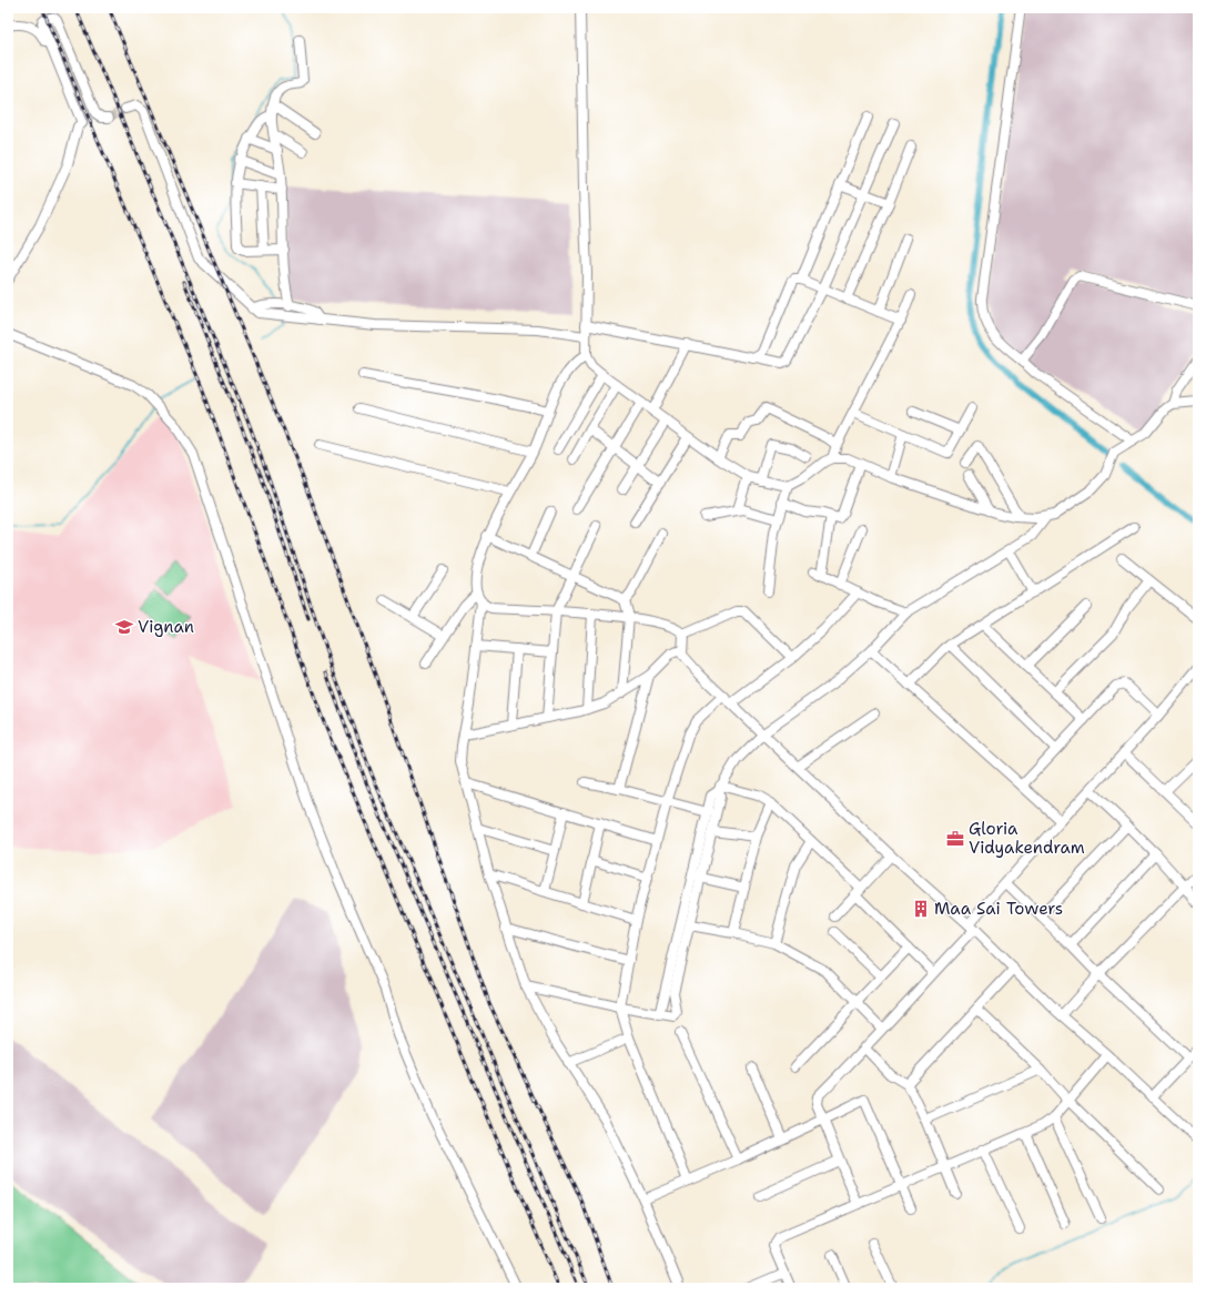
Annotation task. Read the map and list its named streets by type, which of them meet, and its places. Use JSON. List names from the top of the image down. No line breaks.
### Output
{"places":{"school or university":["Vignan"],"office":["Gloria Vidyakendram"],"building":["Maa Sai Towers"]}}
